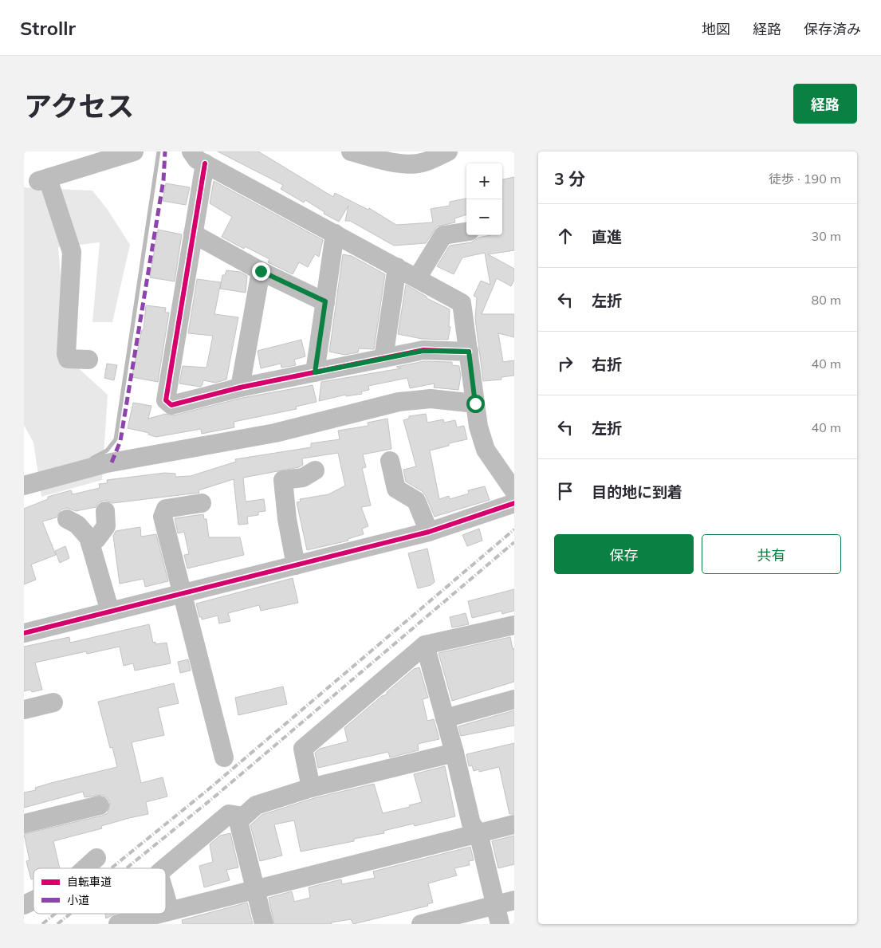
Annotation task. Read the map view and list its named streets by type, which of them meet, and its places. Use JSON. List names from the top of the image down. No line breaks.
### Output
{"legend":["自転車道","小道"],"page":{"header":"Strollr","nav":["地図","経路","保存済み"],"title":"アクセス","buttons":["経路",["保存","共有"]],"heading":["3 分","徒歩 · 190 m"],"map_buttons":["+","−"],"list":[["直進","30 m"],["左折","80 m"],["右折","40 m"],["左折","40 m"],"目的地に到着"]}}
